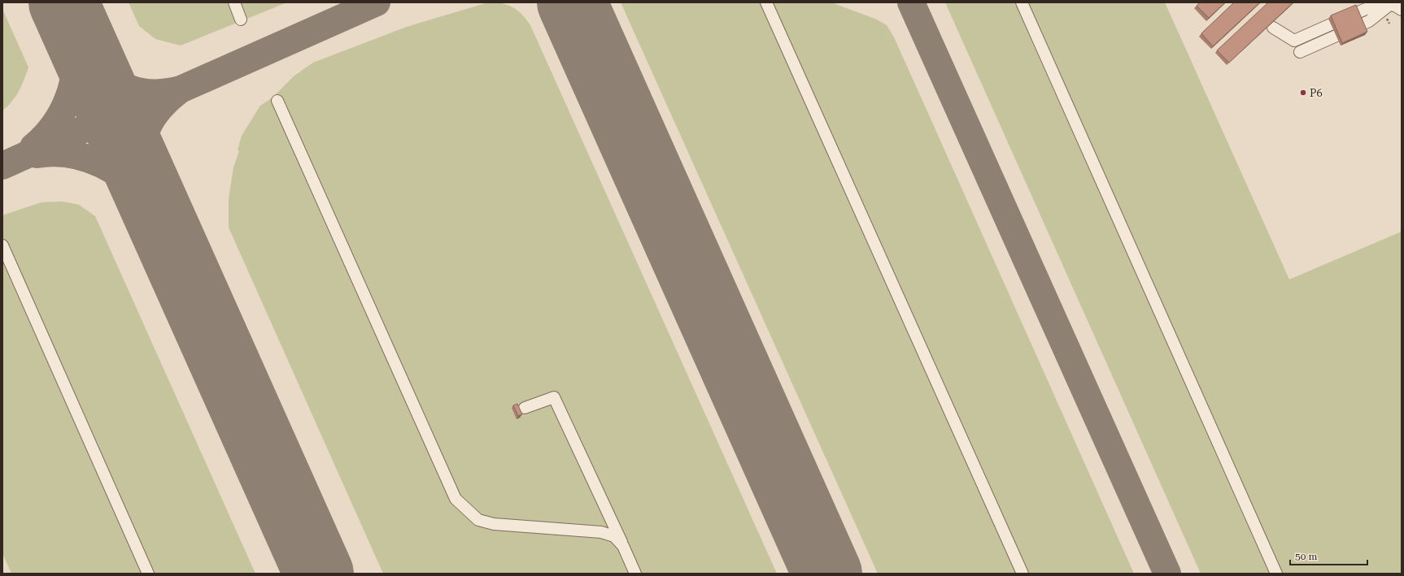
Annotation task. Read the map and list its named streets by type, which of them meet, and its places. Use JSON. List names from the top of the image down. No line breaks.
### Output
{"places":["P6"],"scale_bar":"50 m"}
